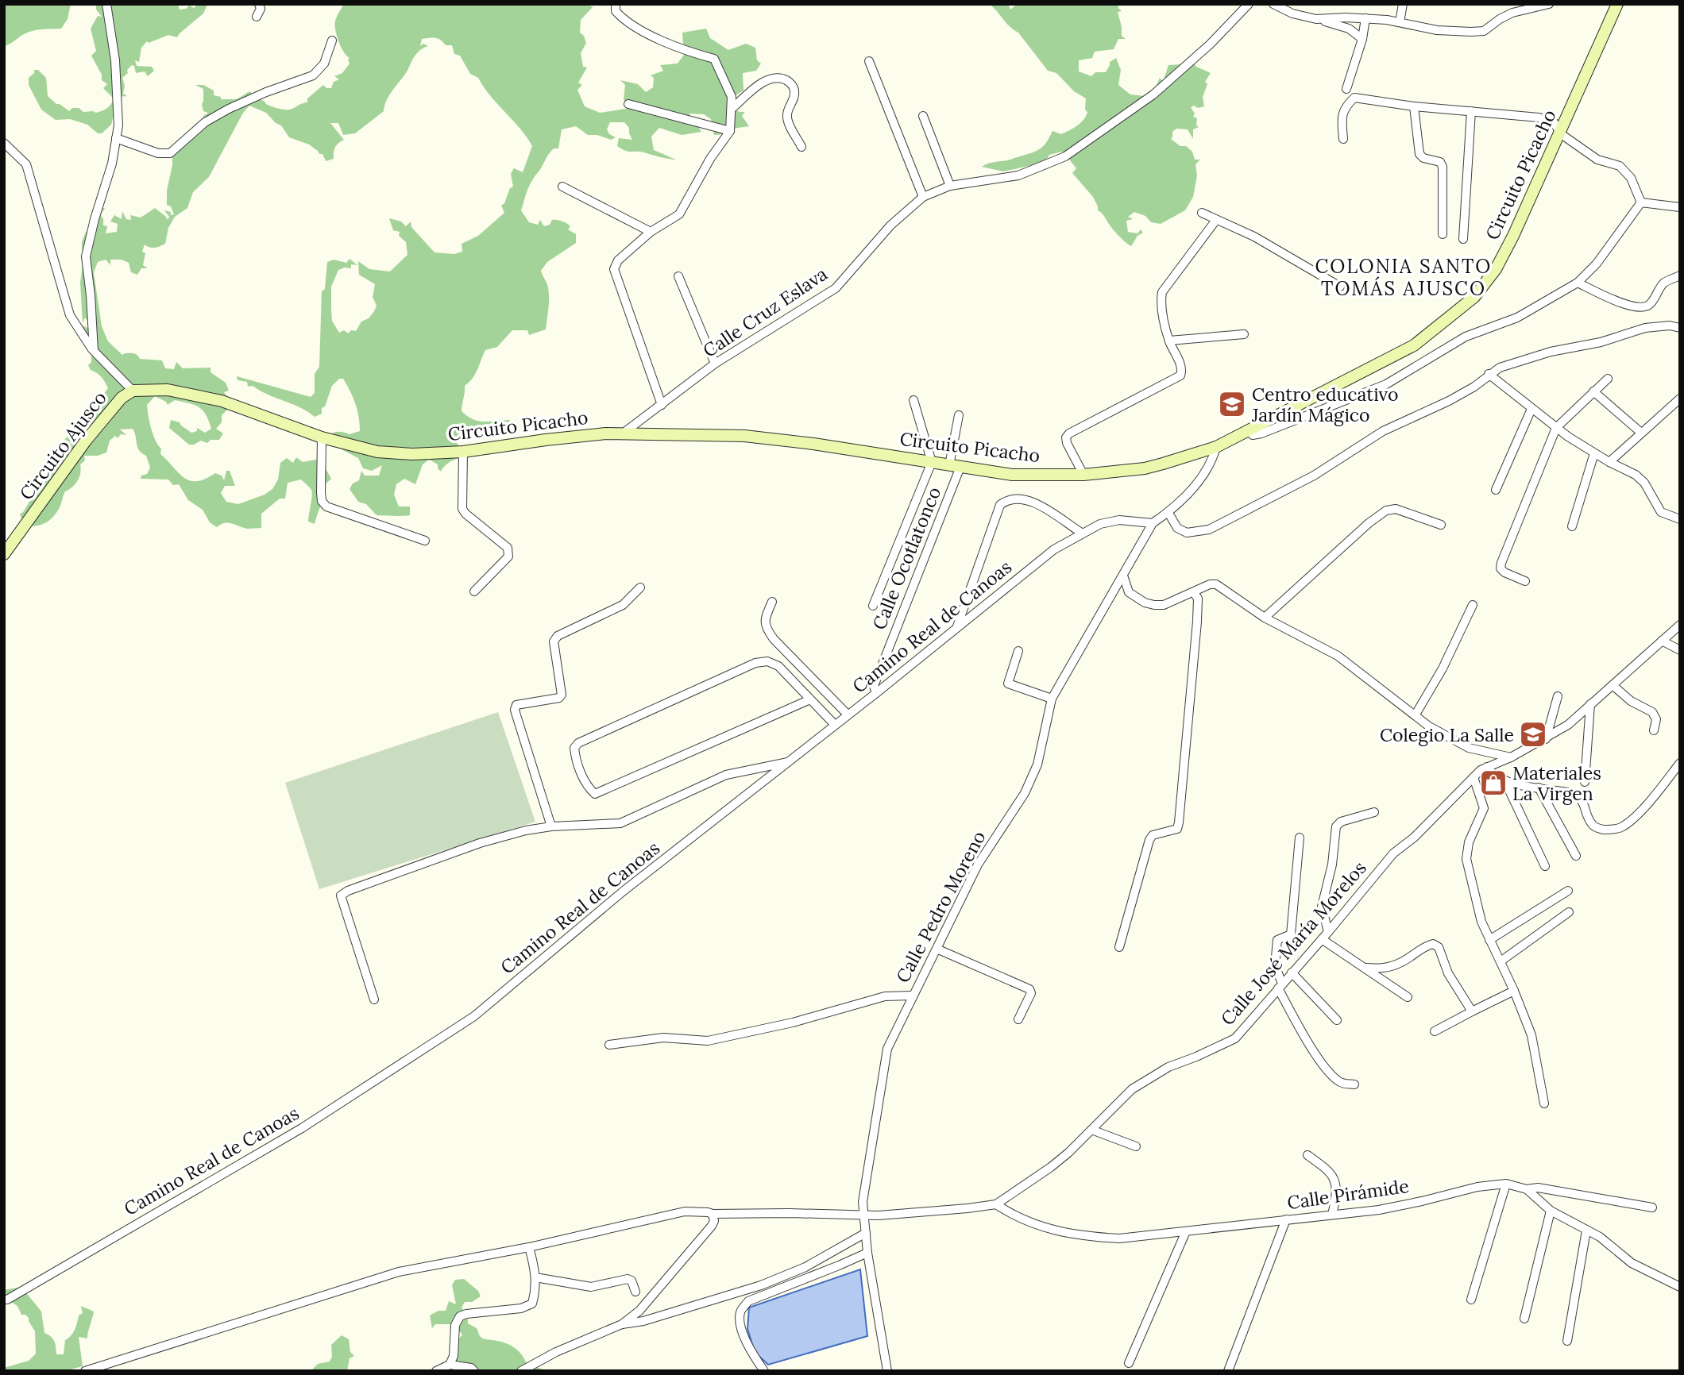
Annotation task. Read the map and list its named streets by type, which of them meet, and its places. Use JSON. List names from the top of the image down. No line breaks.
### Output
{"streets":{"main road":["Circuito Picacho","Circuito Ajusco"],"street":["Calle Cruz Eslava","Calle Ocotlatonco","Camino Real de Canoas","Calle Pedro Moreno","Calle José María Morelos","Calle Pirámide"]},"crossings":[["Circuito Picacho","Calle Cruz Eslava"],["Circuito Picacho","Circuito Ajusco"],["Circuito Picacho","Calle Ocotlatonco"],["Circuito Picacho","Calle Pedro Moreno"],["Calle Ocotlatonco","Camino Real de Canoas"],["Camino Real de Canoas","Calle Pedro Moreno"],["Calle Pedro Moreno","Calle José María Morelos"],["Calle José María Morelos","Calle Pirámide"]],"districts":["COLONIA SANTO TOMÁS AJUSCO"],"places":{"school or university":["Centro educativo Jardín Mágico","Colegio La Salle"],"shop":["Materiales La Virgen"]}}
